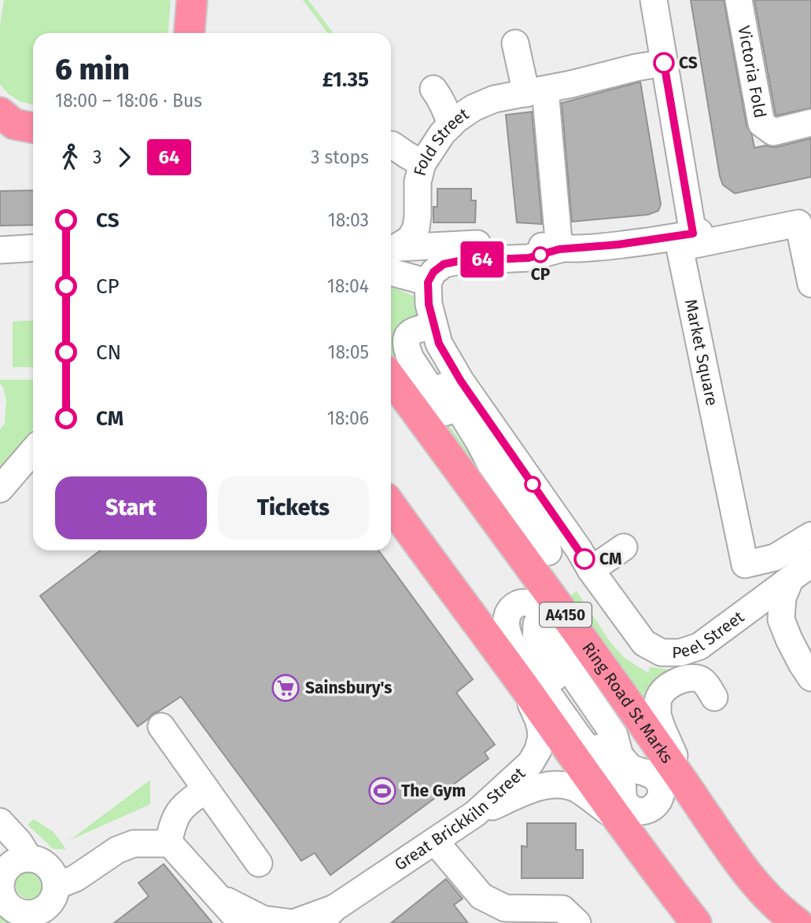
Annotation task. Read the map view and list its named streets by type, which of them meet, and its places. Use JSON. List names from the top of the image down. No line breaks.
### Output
{"streets":{"highway":["A4150","Ring Road St Marks"],"street":["Victoria Fold","Fold Street","Market Square","Peel Street","Great Brickkiln Street"]},"places":{"other":["CS","CP","CM"],"supermarket":["Sainsbury's"],"sports":["The Gym"]},"lines":["bus line 64"],"page":{"on_map":"64","heading":["6 min","18:00 – 18:06 · Bus","£1.35"],"legs":["3","64","3 stops"],"list":[{"name":"CS","value":"18:03"},{"name":"CP","value":"18:04"},{"name":"CN","value":"18:05"},{"name":"CM","value":"18:06"}],"buttons":["Start","Tickets"]}}
